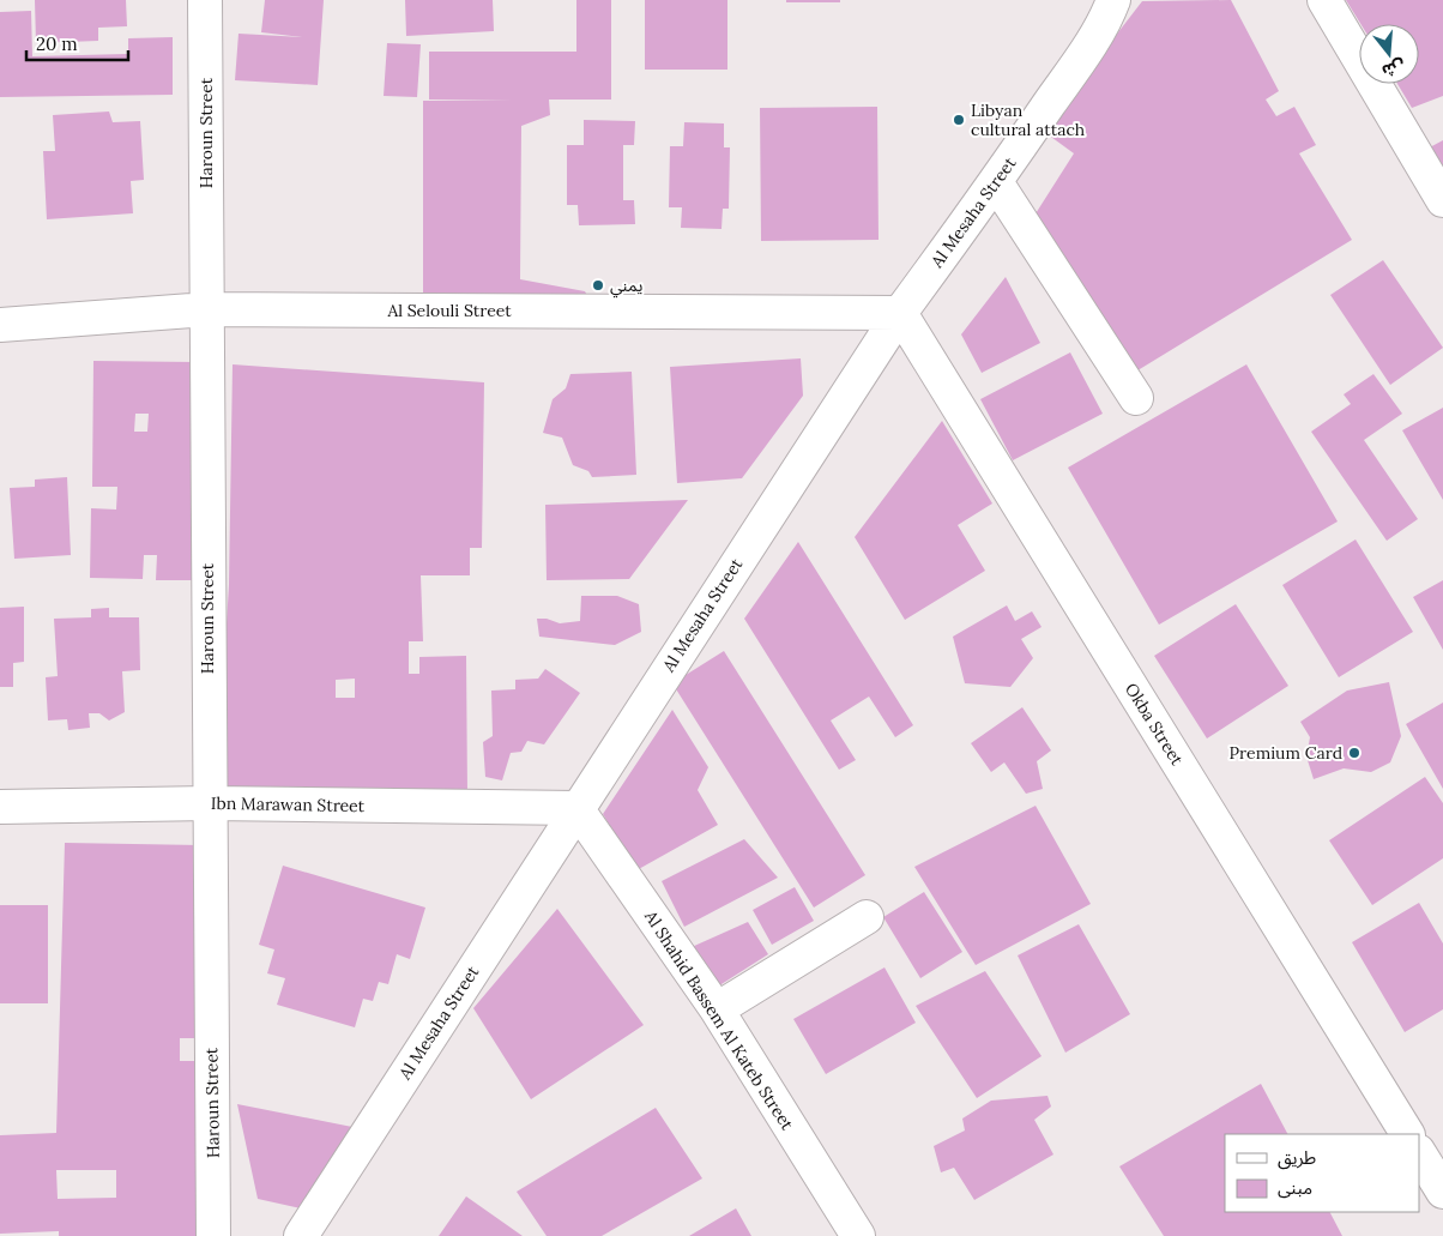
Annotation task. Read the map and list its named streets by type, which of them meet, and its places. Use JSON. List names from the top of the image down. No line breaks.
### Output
{"streets":{"street":["Haroun Street","Al Mesaha Street","Al Selouli Street","Okba Street","Ibn Marawan Street","Al Shahid Bassem Al Kateb Street"]},"crossings":[["Haroun Street","Al Selouli Street"],["Haroun Street","Ibn Marawan Street"],["Al Mesaha Street","Al Selouli Street"],["Al Mesaha Street","Okba Street"],["Al Mesaha Street","Ibn Marawan Street"],["Al Mesaha Street","Al Shahid Bassem Al Kateb Street"],["Al Selouli Street","Okba Street"],["Ibn Marawan Street","Al Shahid Bassem Al Kateb Street"]],"places":["Libyan cultural attach","يمني","Premium Card"],"legend":["طريق","مبنى"],"scale_bar":"20 m","north":"bottom"}
